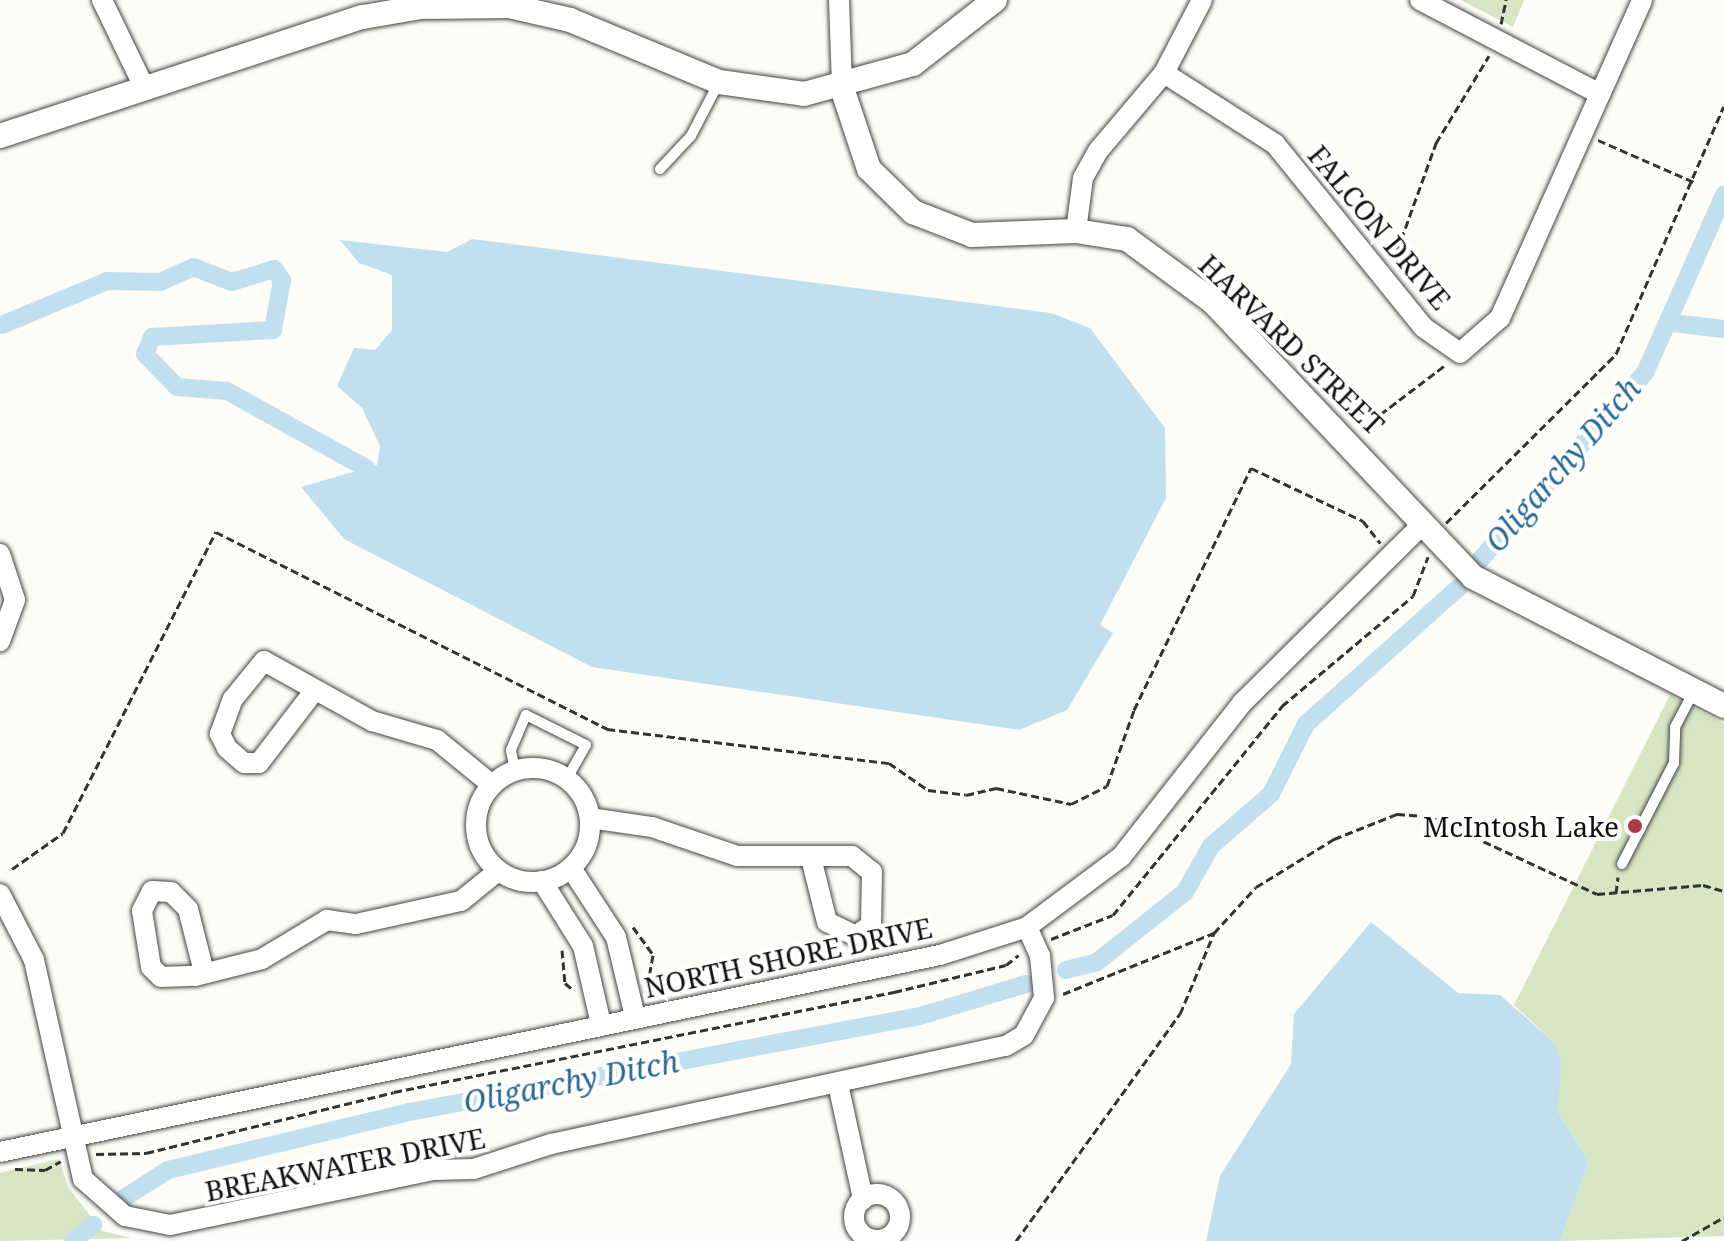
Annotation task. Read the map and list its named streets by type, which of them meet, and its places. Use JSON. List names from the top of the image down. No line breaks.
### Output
{"streets":{"street":["FALCON DRIVE","HARVARD STREET","NORTH SHORE DRIVE","BREAKWATER DRIVE"]},"crossings":[["HARVARD STREET","NORTH SHORE DRIVE"],["NORTH SHORE DRIVE","BREAKWATER DRIVE"]],"water":["Oligarchy Ditch"],"places":["McIntosh Lake"]}
